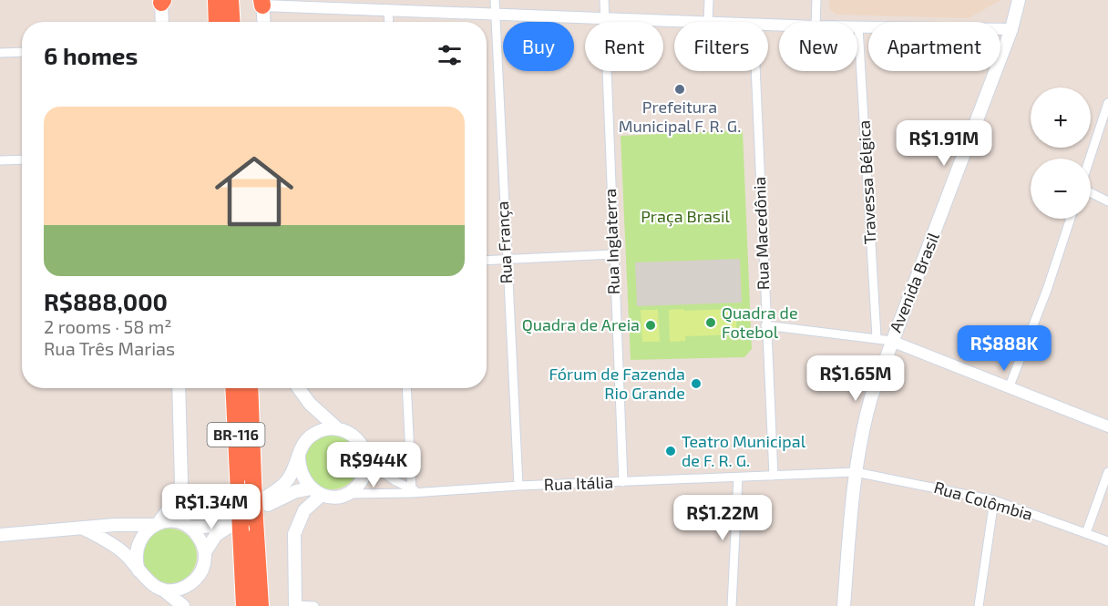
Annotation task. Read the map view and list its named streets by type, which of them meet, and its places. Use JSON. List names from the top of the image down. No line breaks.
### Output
{"streets":{"highway":["BR-116"],"main road":["Avenida Brasil"],"street":["Travessa Bélgica","Rua Macedônia","Rua Inglaterra","Rua França","Rua Itália","Rua Colômbia"]},"crossings":[["Rua Inglaterra","Rua Itália"],["Rua França","Rua Itália"],["Avenida Brasil","Rua Colômbia"]],"parks":["Praça Brasil"],"places":["Prefeitura Municipal F. R. G.","Quadra de Fotebol","Quadra de Areia","Fórum de Fazenda Rio Grande","Teatro Municipal de F. R. G."],"page":{"chip":["Buy","Rent","Filters","New","Apartment"],"heading":"6 homes","map_buttons":["+","−"],"list":[{"name":"R$888,000","note":"2 rooms · 58 m² · Rua Três Marias"}],"price":["R$1.91M","R$888K","R$1.65M","R$944K","R$1.34M","R$1.22M"]}}
